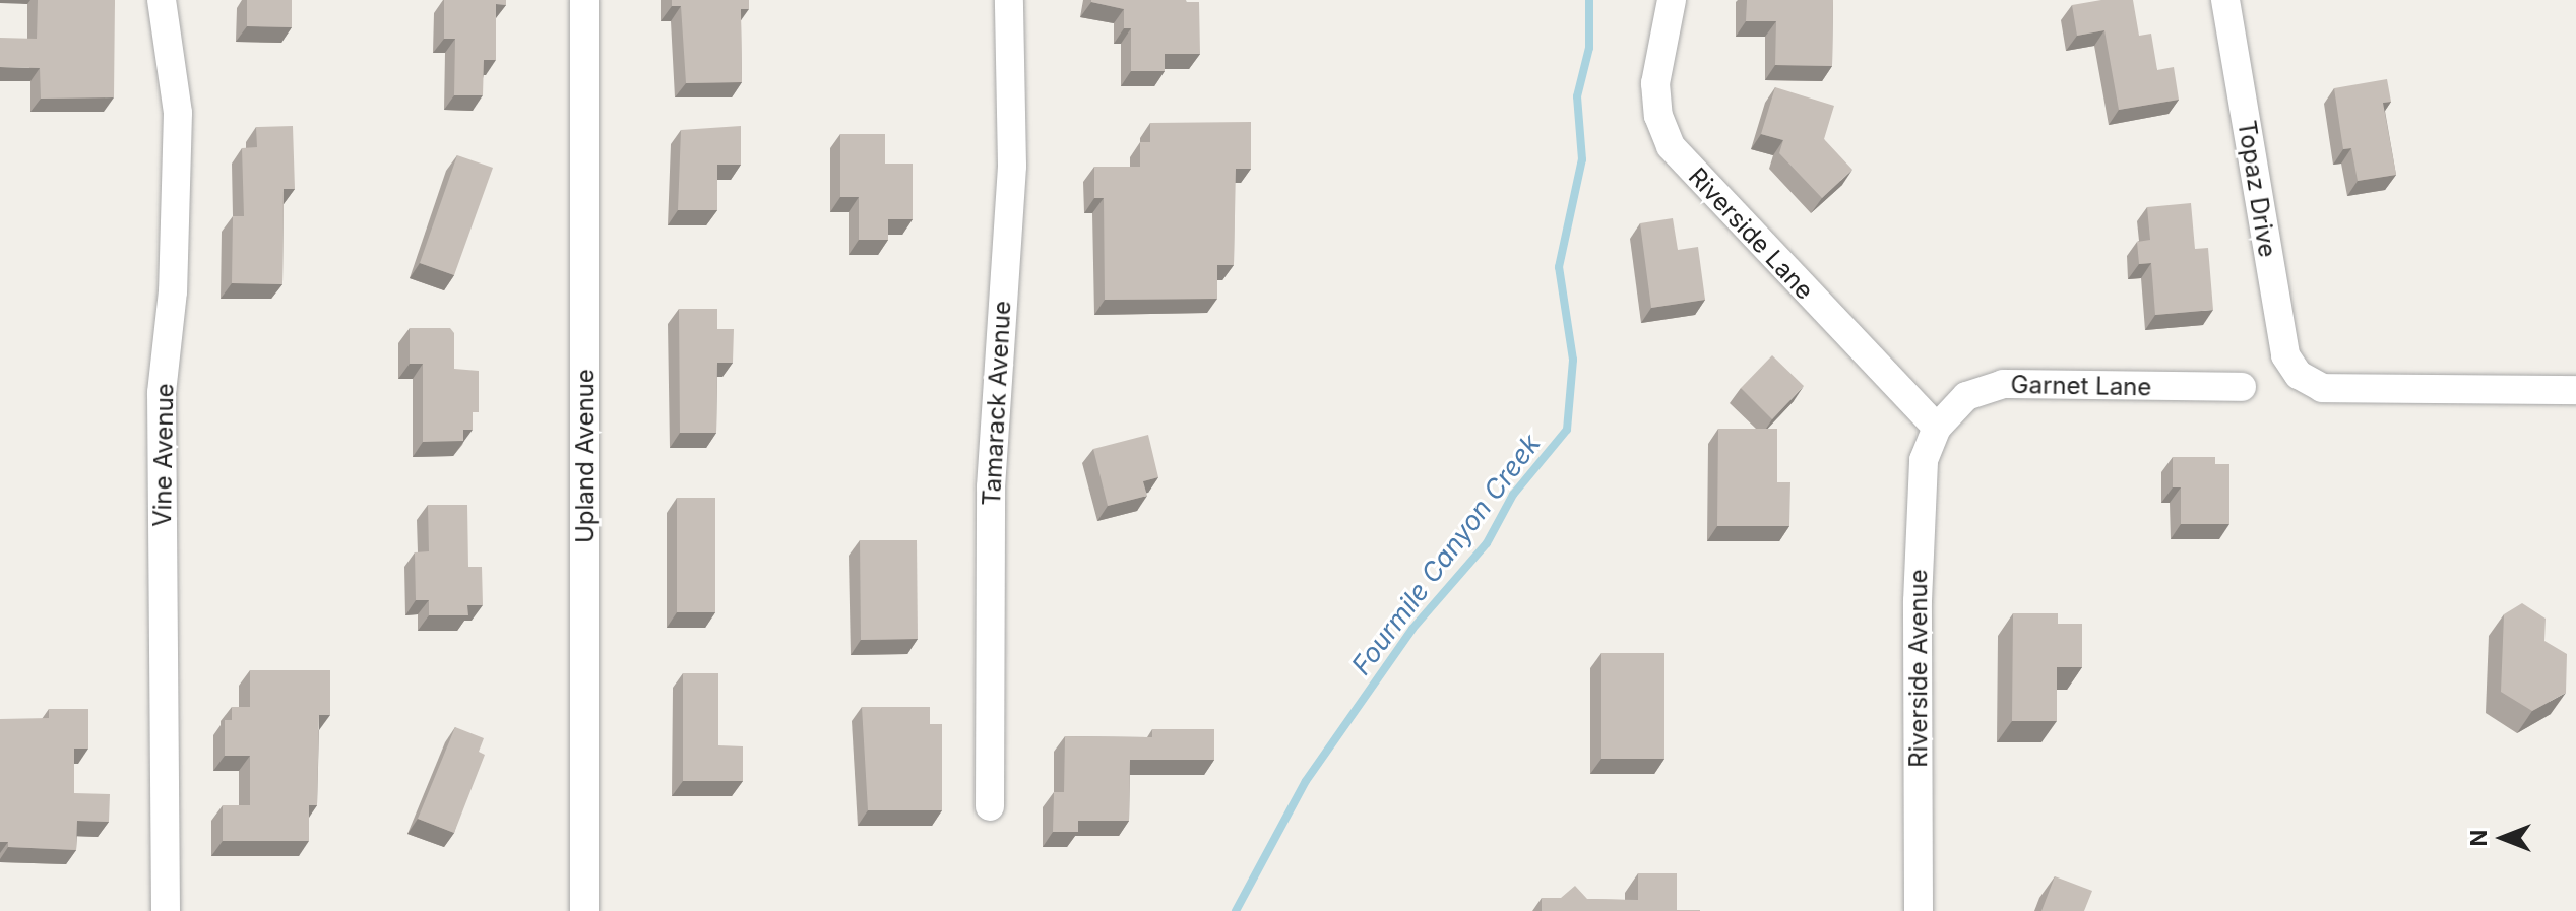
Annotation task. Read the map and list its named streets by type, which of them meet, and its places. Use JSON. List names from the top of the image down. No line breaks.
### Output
{"streets":{"street":["Topaz Drive","Riverside Lane","Garnet Lane","Tamarack Avenue","Vine Avenue","Upland Avenue","Riverside Avenue"]},"crossings":[["Riverside Lane","Garnet Lane"],["Riverside Lane","Riverside Avenue"],["Garnet Lane","Riverside Avenue"]],"water":["Fourmile Canyon Creek"],"north":"left"}
